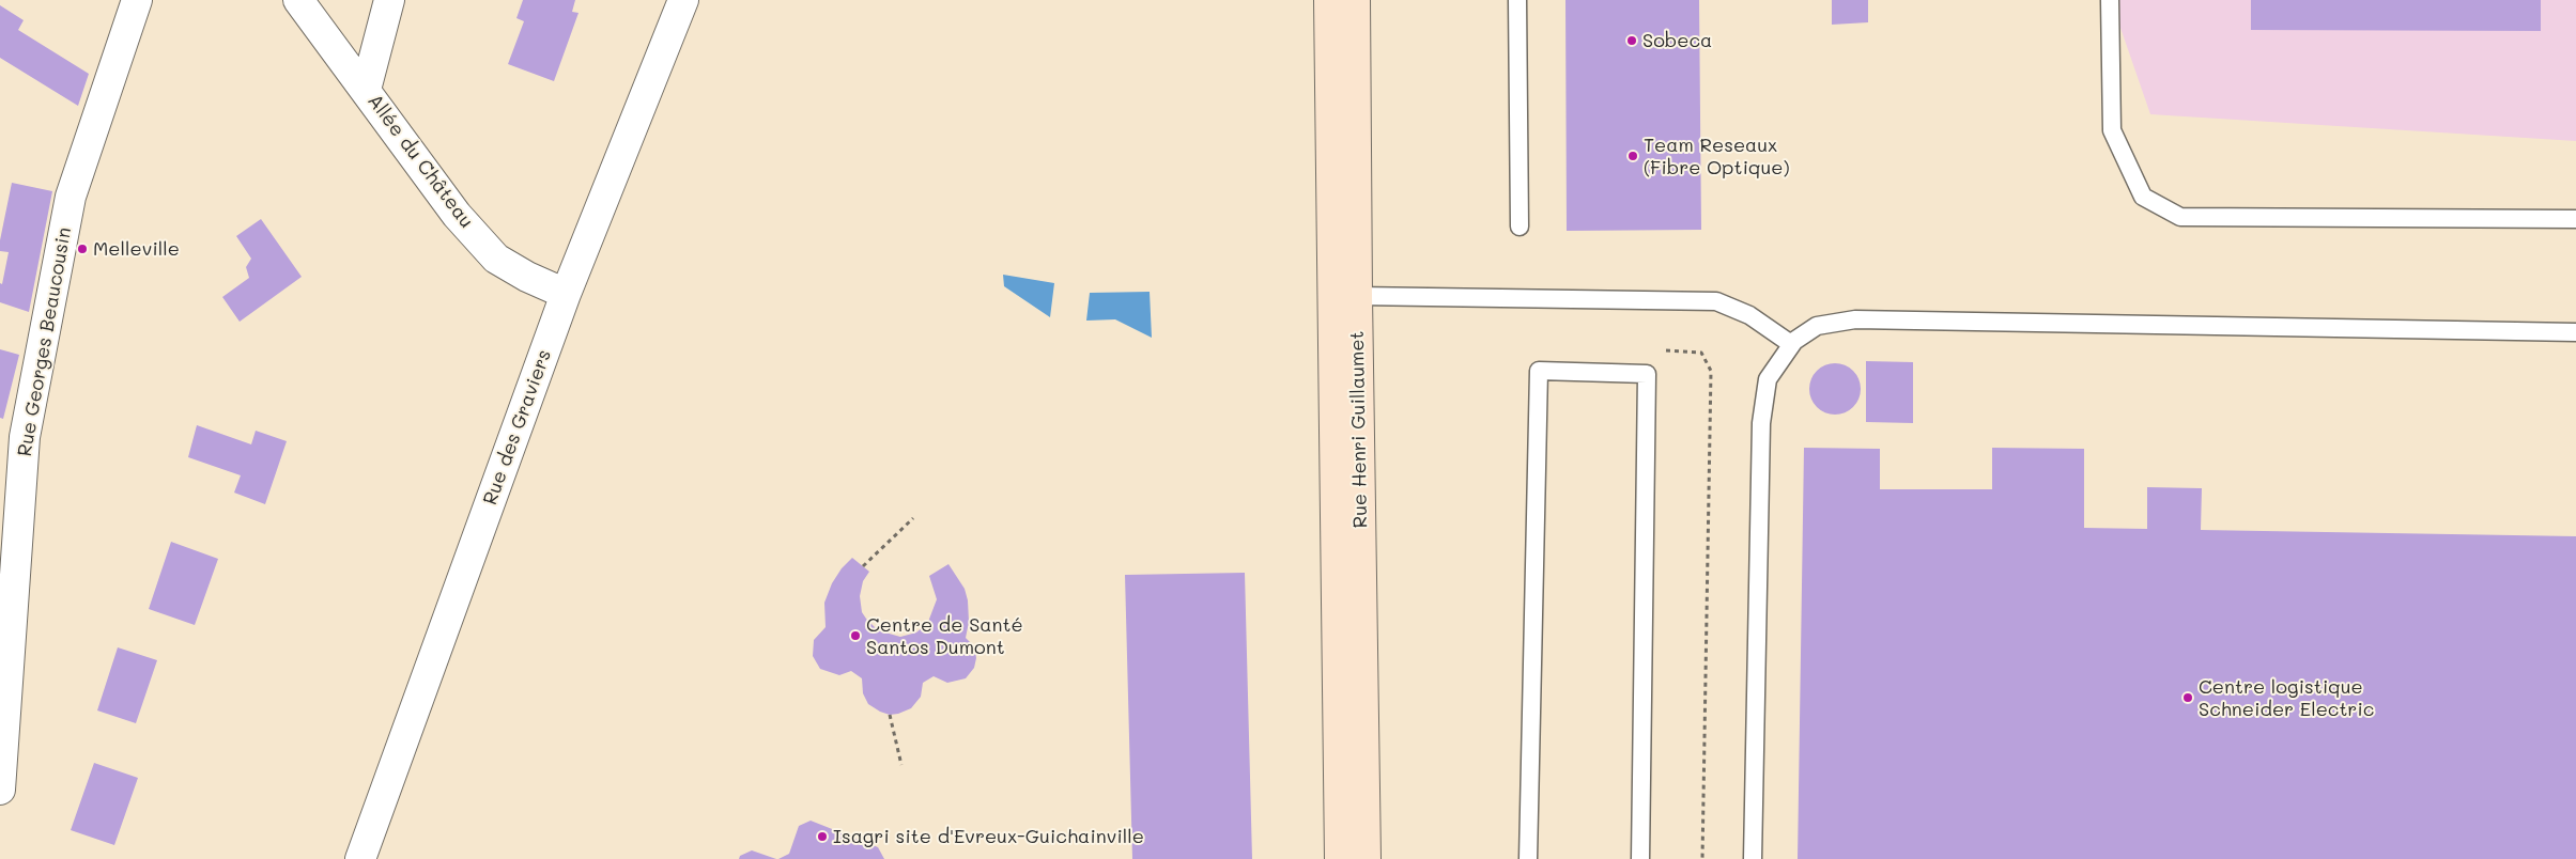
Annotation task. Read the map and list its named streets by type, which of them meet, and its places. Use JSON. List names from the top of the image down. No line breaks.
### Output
{"streets":{"main road":["Rue Henri Guillaumet"],"street":["Allée du Château","Rue Georges Beaucousin","Rue des Graviers"]},"crossings":[["Allée du Château","Rue des Graviers"]],"places":["Sobeca","Team Reseaux (Fibre Optique)","Melleville","Centre de Santé Santos Dumont","Centre logistique Schneider Electric","Isagri site d'Evreux-Guichainville"]}
